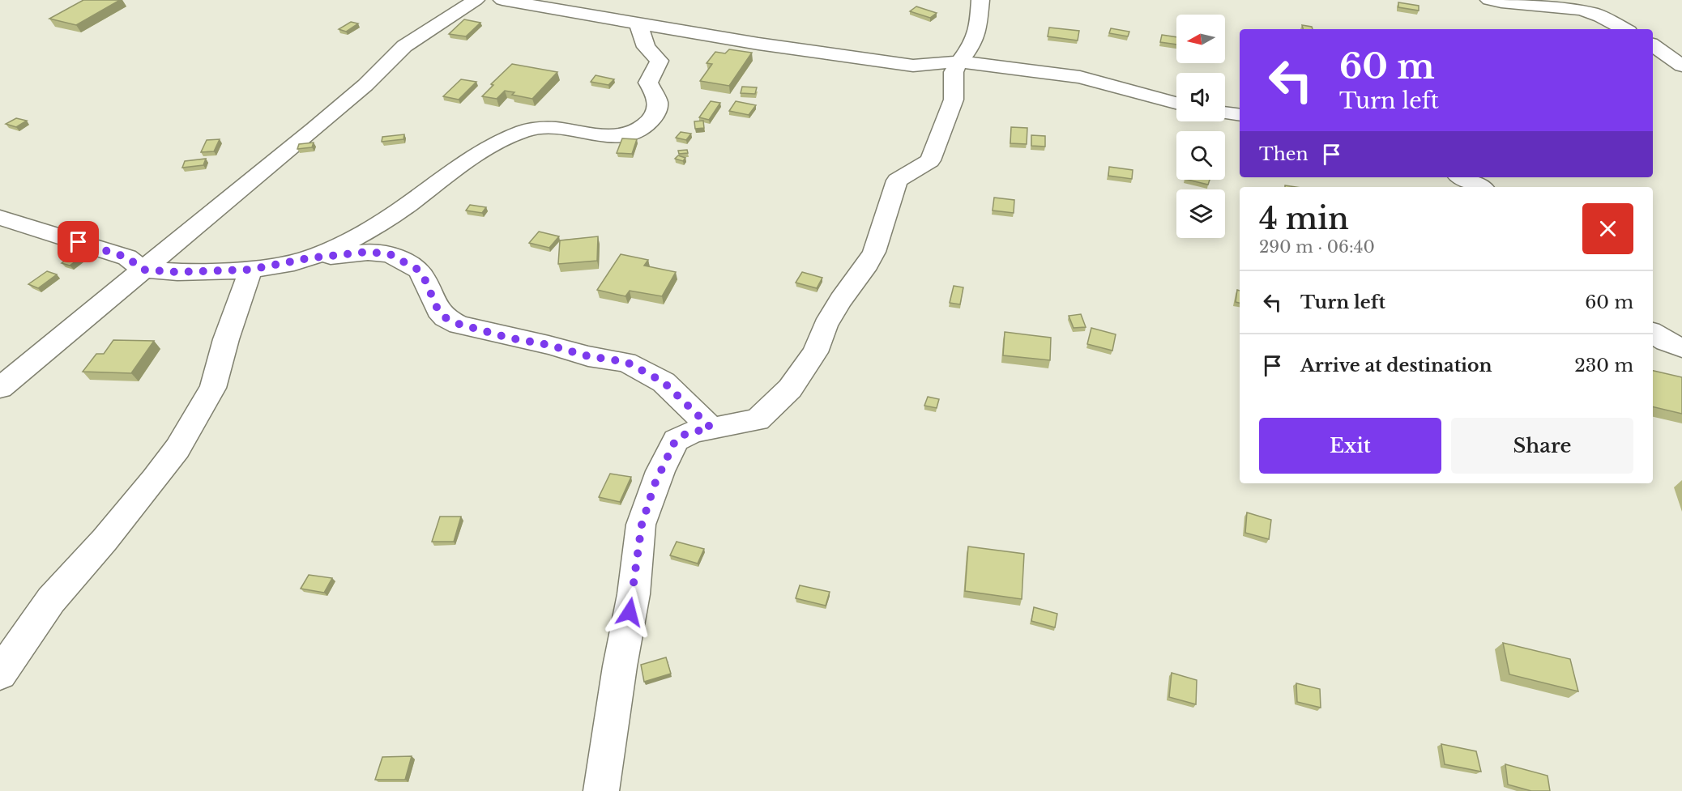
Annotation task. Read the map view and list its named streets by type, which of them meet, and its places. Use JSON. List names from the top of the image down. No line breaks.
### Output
{"north":"left","page":{"turn":["60 m","Turn left"],"then":"Then","heading":["4 min","290 m · 06:40"],"list":[{"name":"Turn left","value":"60 m"},{"name":"Arrive at destination","value":"230 m"}],"buttons":["Exit","Share"]}}
